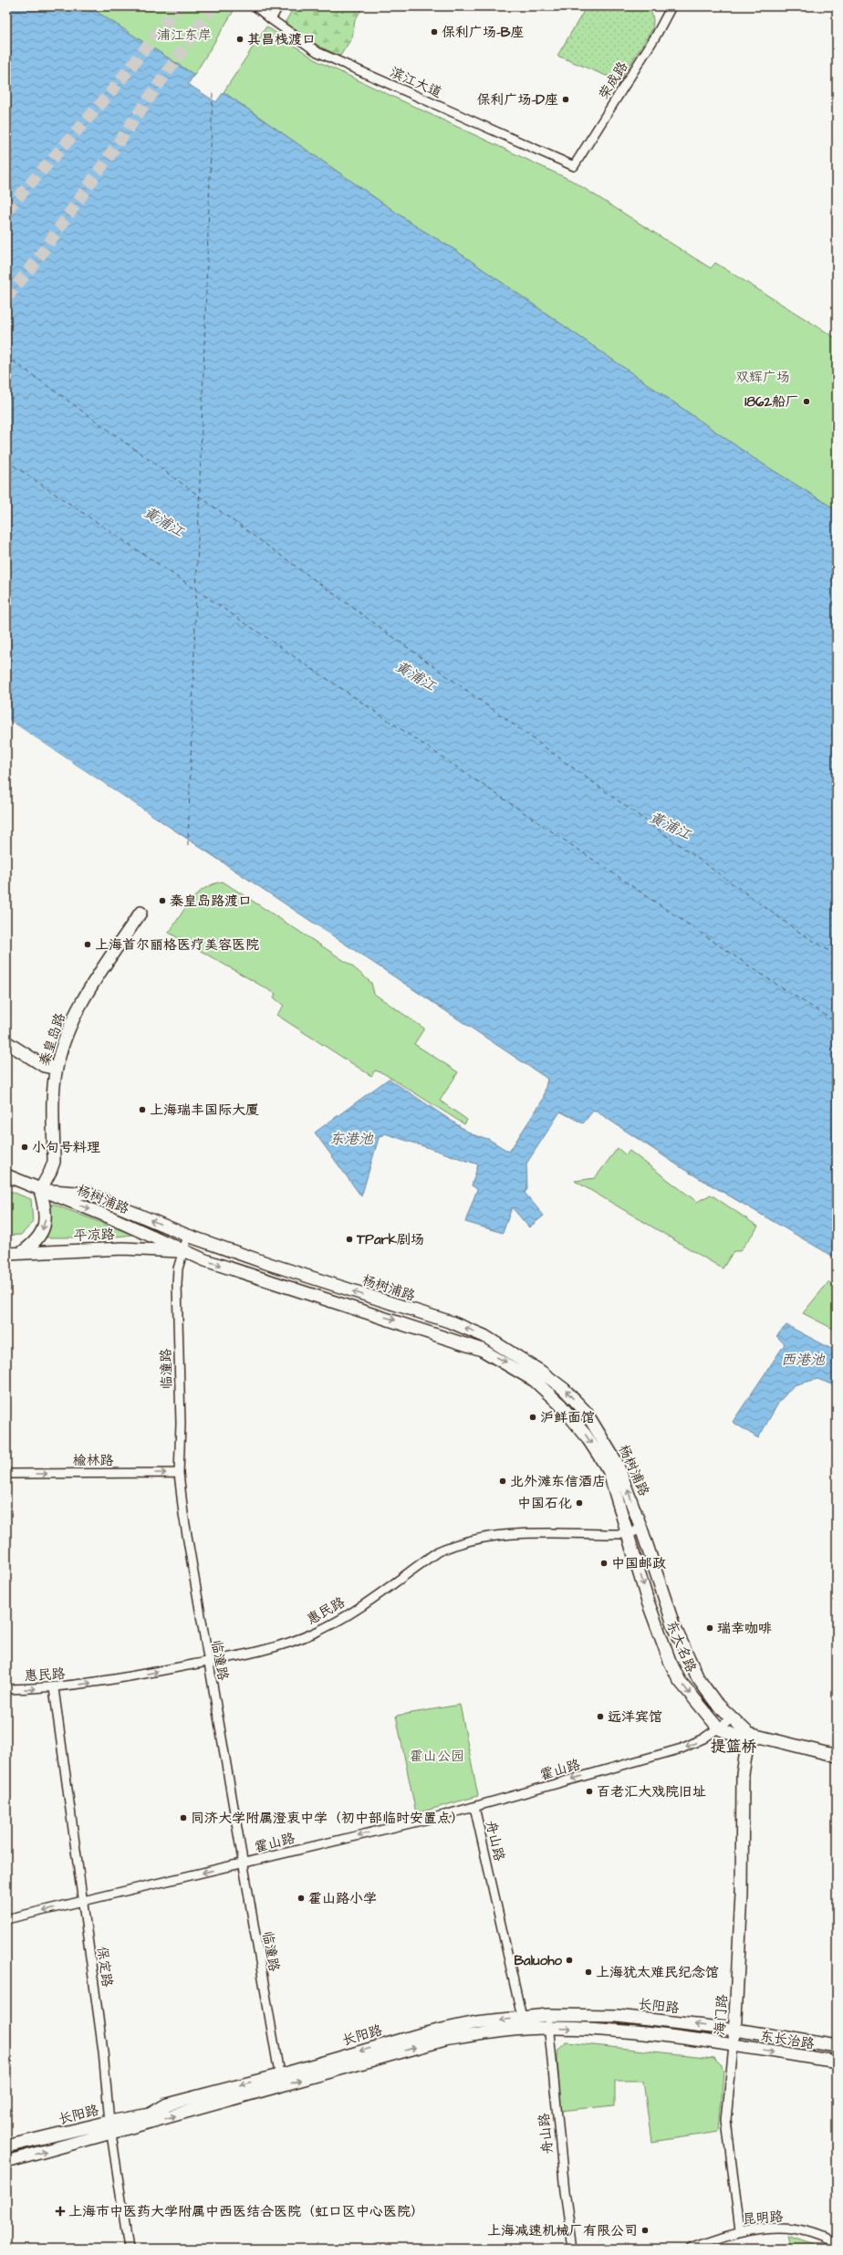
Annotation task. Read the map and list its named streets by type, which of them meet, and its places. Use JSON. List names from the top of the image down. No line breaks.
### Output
{"streets":{"main road":["秦皇岛路","杨树浦路","平凉路","东大名路","长阳路","海门路","东长治路"],"street":["荣成路","滨江大道","临潼路","榆林路","惠民路","霍山路","舟山路","保定路","昆明路"]},"crossings":[["荣成路","滨江大道"],["秦皇岛路","杨树浦路"],["杨树浦路","平凉路"],["杨树浦路","临潼路"],["杨树浦路","惠民路"],["杨树浦路","东大名路"],["平凉路","临潼路"],["临潼路","榆林路"],["临潼路","惠民路"],["临潼路","霍山路"],["临潼路","长阳路"],["惠民路","东大名路"],["惠民路","保定路"],["东大名路","霍山路"],["东大名路","海门路"],["霍山路","舟山路"],["霍山路","保定路"],["舟山路","长阳路"],["保定路","长阳路"],["长阳路","海门路"],["长阳路","东长治路"],["海门路","东长治路"],["海门路","昆明路"]],"one_way":["榆林路","霍山路"],"districts":["提篮桥"],"water":["黄浦江","东港池","西港池"],"parks":["浦江东岸","双辉广场","霍山公园"],"places":{"other":["保利广场-B座","其昌栈渡口","保利广场-D座","1862船厂","秦皇岛路渡口","上海首尔丽格医疗美容医院","上海瑞丰国际大厦","小句号料理","TPark剧场","沪鲜面馆","北外滩东信酒店","中国石化","中国邮政","瑞幸咖啡","远洋宾馆","百老汇大戏院旧址","同济大学附属澄衷中学（初中部临时安置点）","霍山路小学","Baluoho","上海犹太难民纪念馆","上海减速机械厂有限公司"],"health":["上海市中医药大学附属中西医结合医院（虹口区中心医院）"]}}
